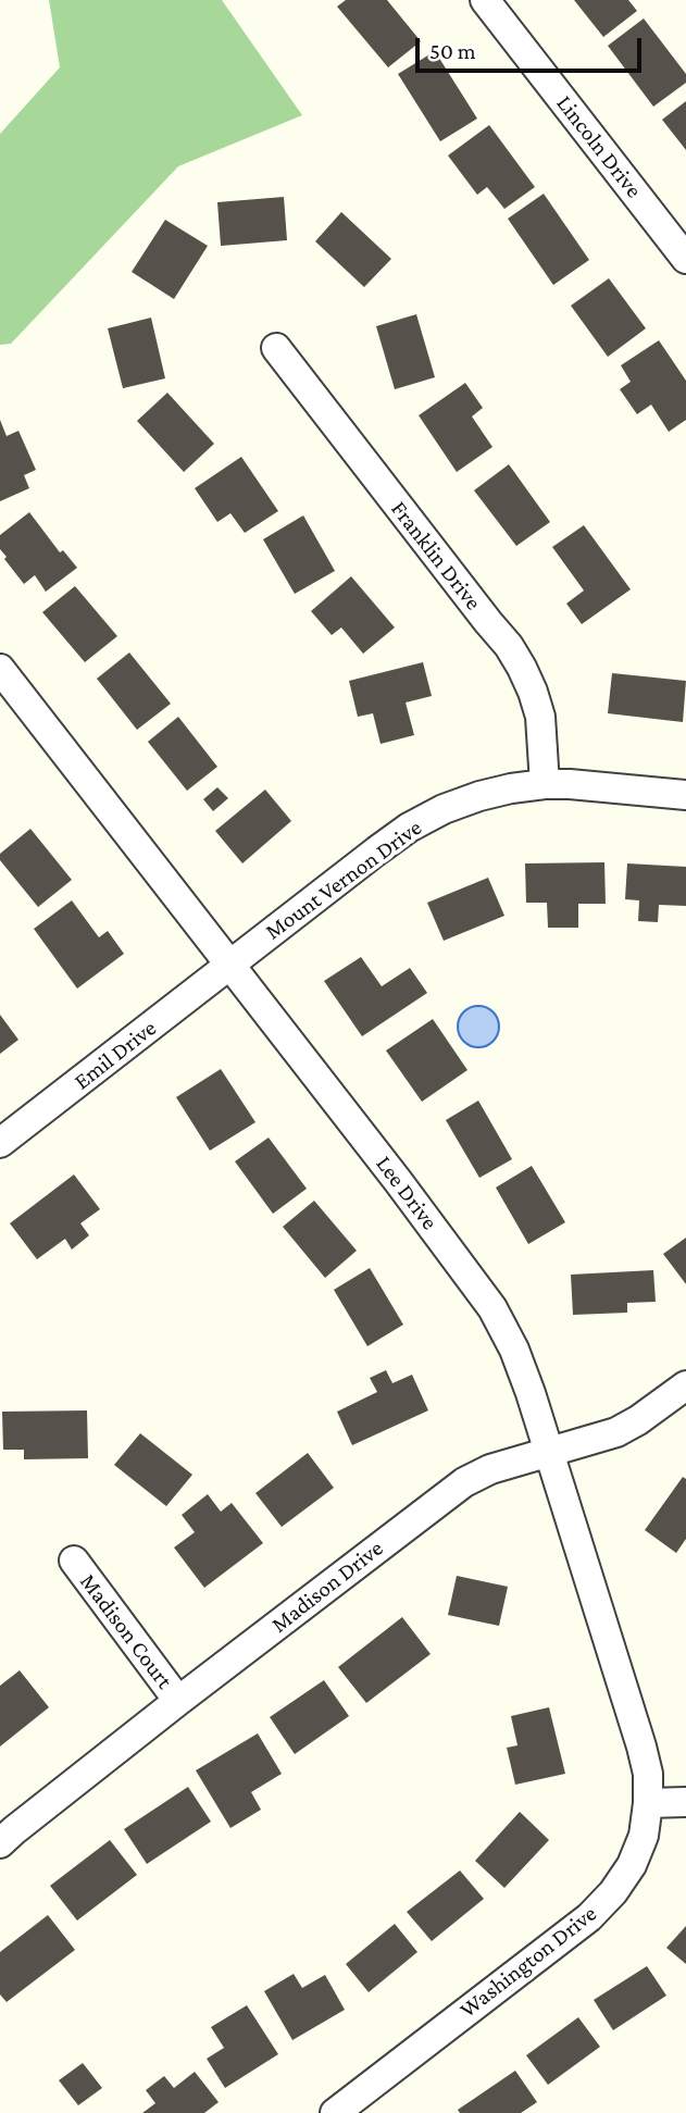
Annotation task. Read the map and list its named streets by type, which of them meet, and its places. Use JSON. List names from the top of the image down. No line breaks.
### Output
{"streets":{"street":["Lincoln Drive","Franklin Drive","Mount Vernon Drive","Emil Drive","Lee Drive","Madison Drive","Madison Court","Washington Drive"]},"crossings":[["Franklin Drive","Mount Vernon Drive"],["Mount Vernon Drive","Emil Drive"],["Mount Vernon Drive","Lee Drive"],["Emil Drive","Lee Drive"],["Lee Drive","Madison Drive"],["Lee Drive","Washington Drive"],["Madison Drive","Madison Court"]],"scale_bar":"50 m"}
